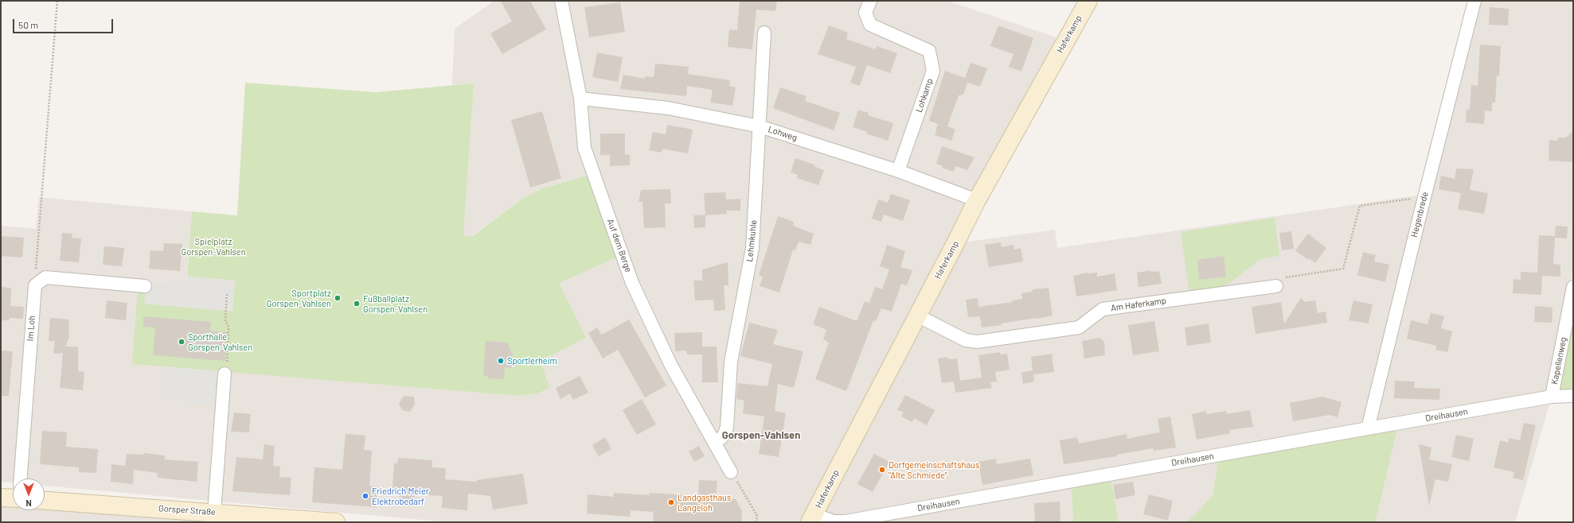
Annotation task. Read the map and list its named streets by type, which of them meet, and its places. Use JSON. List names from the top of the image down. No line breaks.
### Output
{"streets":{"street":["Haferkamp","Lohkamp","Lohweg","Hegenbrede","Lehmkuhle","Auf dem Berge","Am Haferkamp","Im Loh","Kapellenweg","Dreihausen","Gorsper Straße"]},"crossings":[["Haferkamp","Lohweg"],["Haferkamp","Am Haferkamp"],["Haferkamp","Dreihausen"],["Lohkamp","Lohweg"],["Lohweg","Lehmkuhle"],["Lohweg","Auf dem Berge"],["Hegenbrede","Dreihausen"],["Lehmkuhle","Auf dem Berge"],["Kapellenweg","Dreihausen"]],"districts":["Gorspen-Vahlsen"],"parks":["Spielplatz Gorspen-Vahlsen"],"places":["Sportplatz Gorspen-Vahlsen","Fußballplatz Gorspen-Vahlsen","Sporthalle Gorspen-Vahlsen","Sportlerheim","Dorfgemeinschaftshaus \"Alte Schmiede\"","Friedrich Meier Elektrobedarf","Landgasthaus Langeloh"],"scale_bar":"50 m","north":"bottom"}
